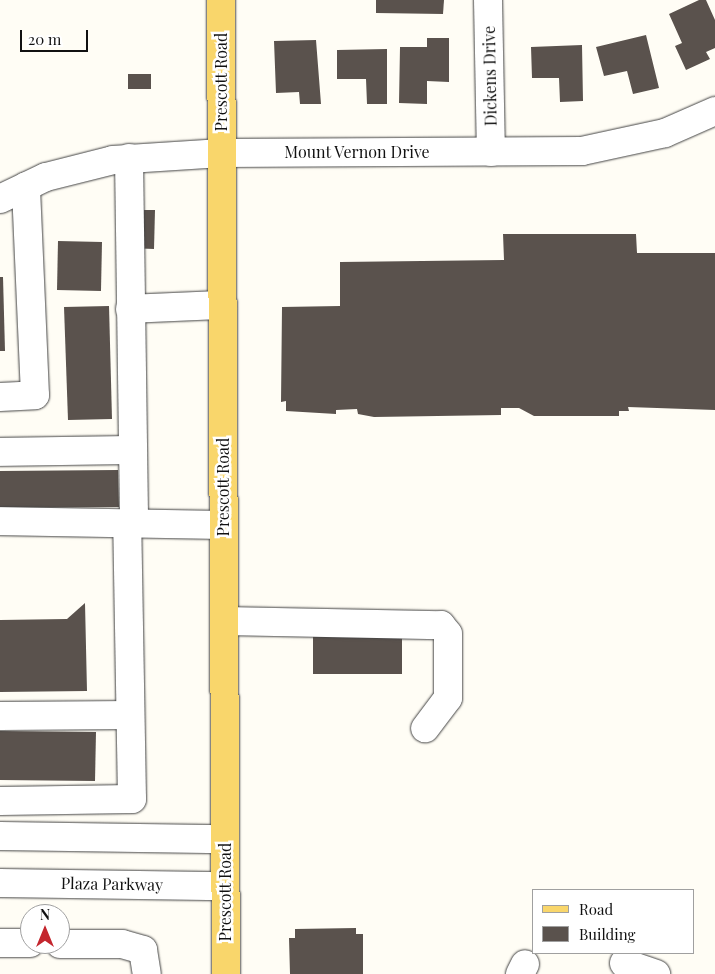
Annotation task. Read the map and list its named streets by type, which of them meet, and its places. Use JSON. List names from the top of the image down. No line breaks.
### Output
{"streets":{"main road":["Prescott Road"],"street":["Dickens Drive","Mount Vernon Drive","Plaza Parkway"]},"crossings":[["Dickens Drive","Mount Vernon Drive"],["Prescott Road","Mount Vernon Drive"],["Prescott Road","Plaza Parkway"]],"legend":["Road","Building"],"scale_bar":"20 m","north":"top"}
